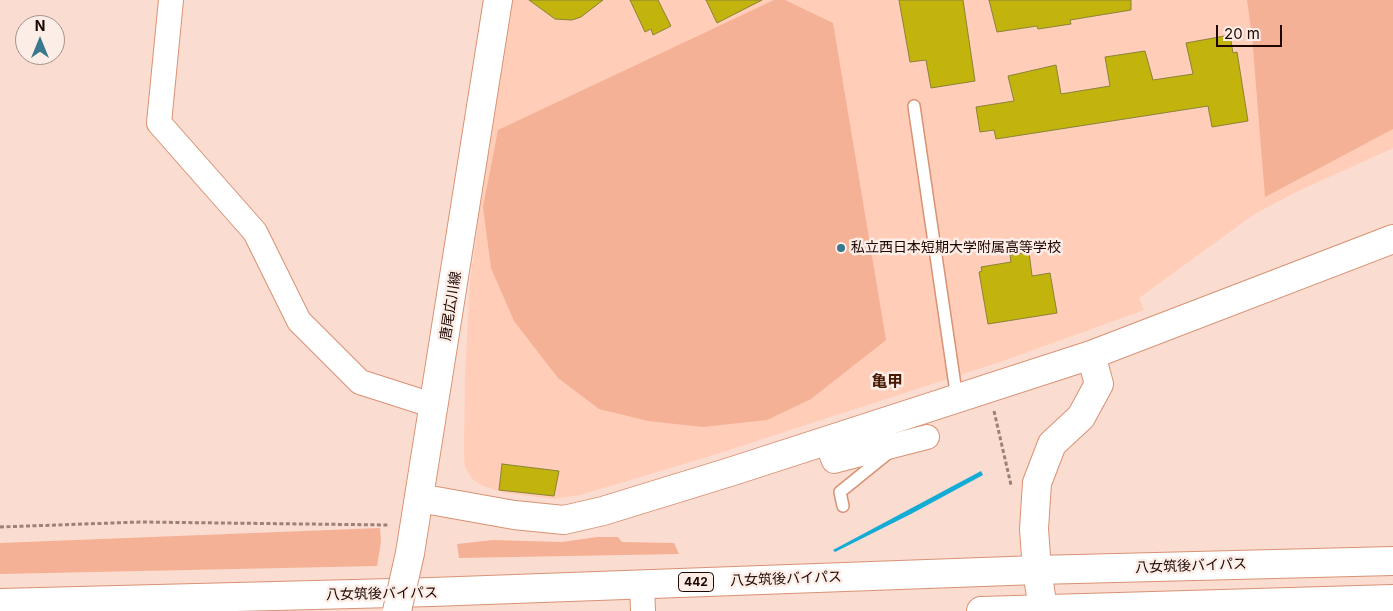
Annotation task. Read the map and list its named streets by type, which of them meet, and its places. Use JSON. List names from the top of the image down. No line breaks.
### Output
{"streets":{"main road":["唐尾広川線","八女筑後バイパス","442"]},"districts":["亀甲"],"places":["私立西日本短期大学附属高等学校"],"scale_bar":"20 m","north":"top"}
